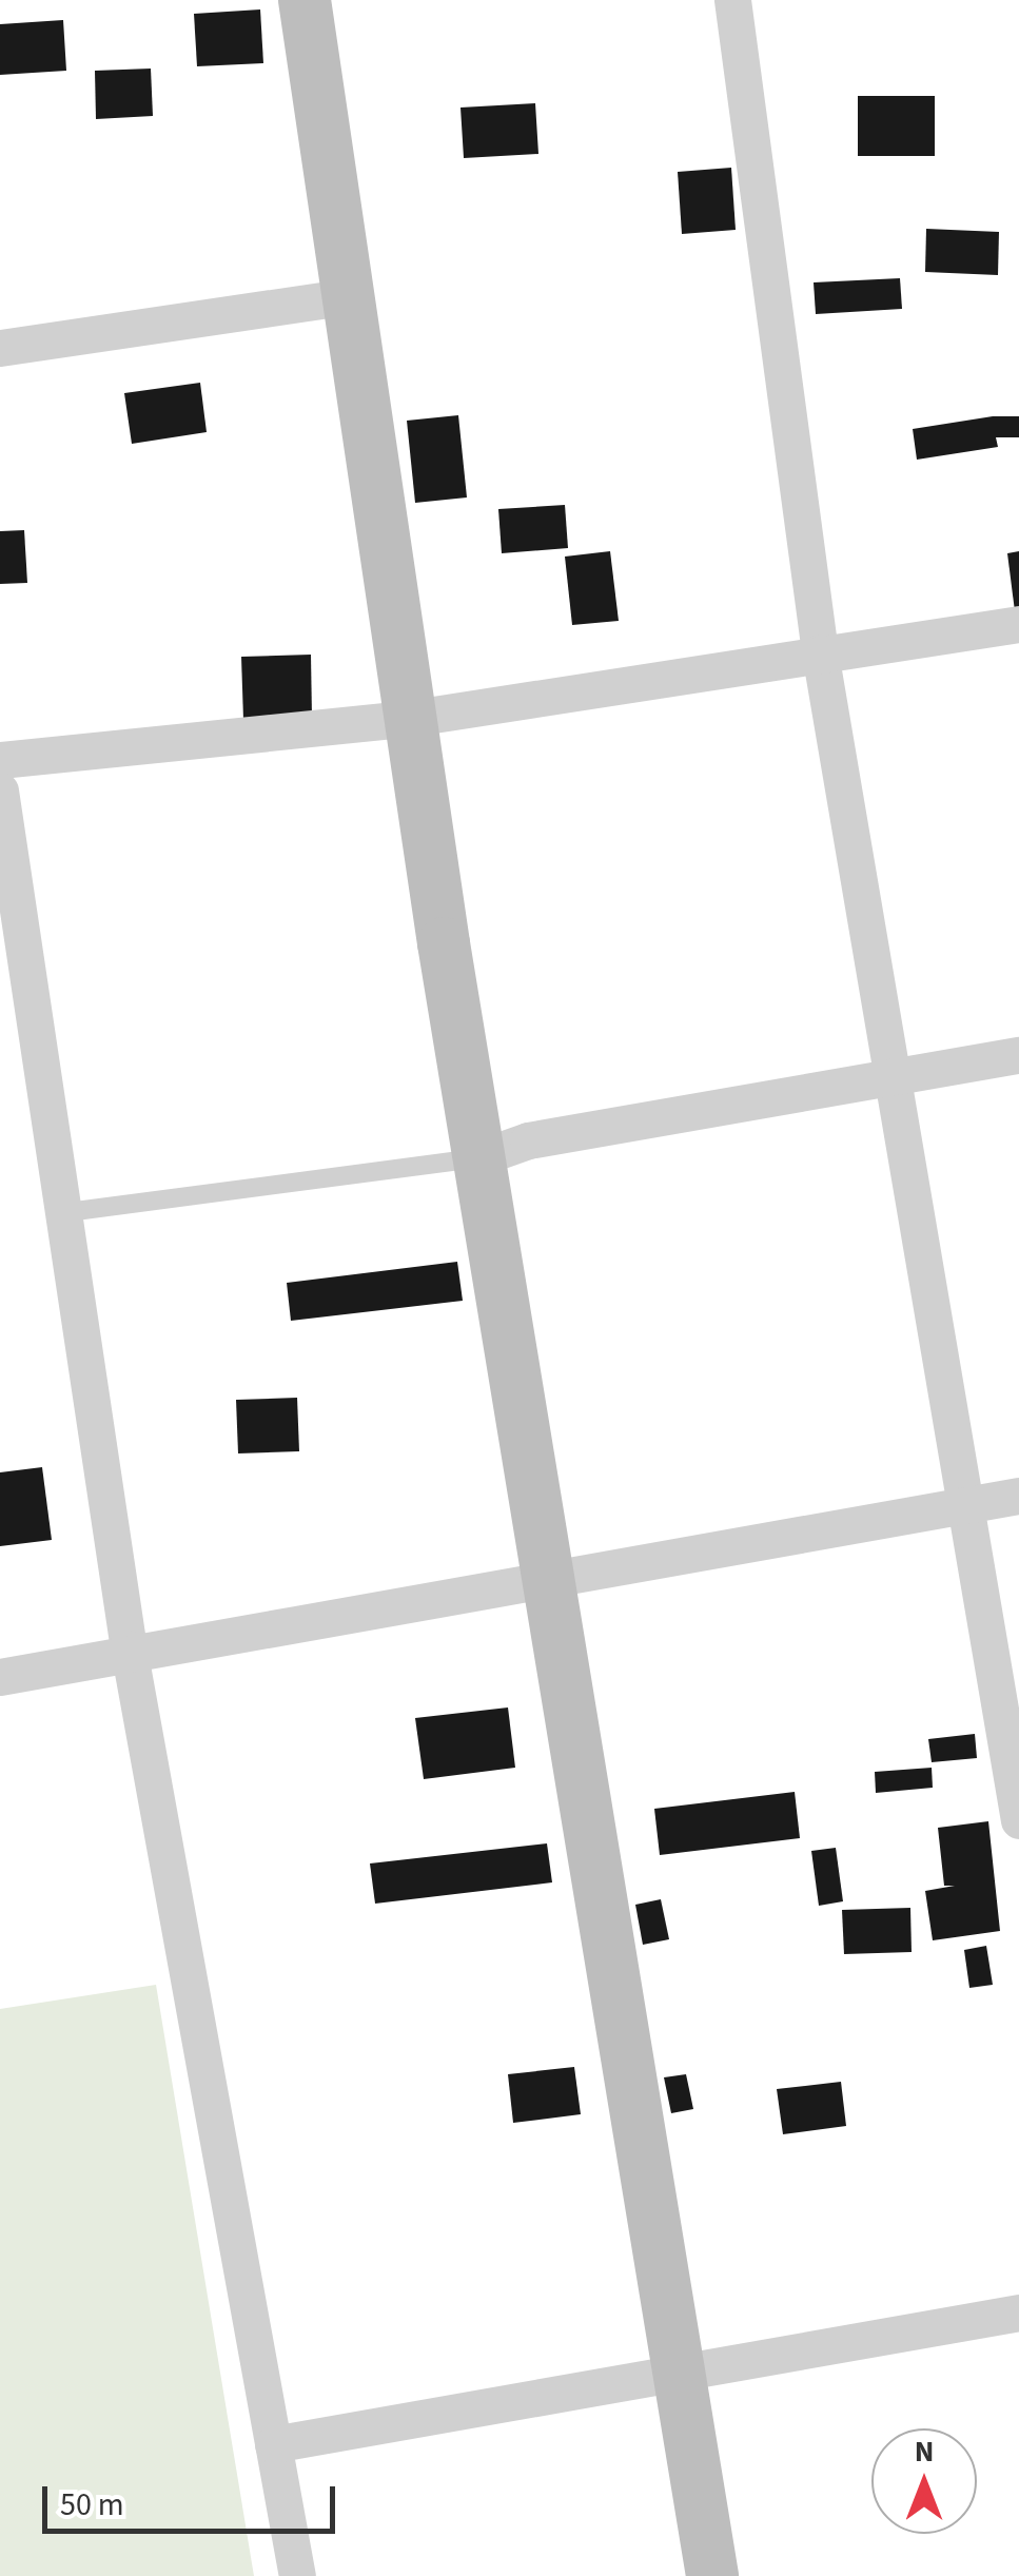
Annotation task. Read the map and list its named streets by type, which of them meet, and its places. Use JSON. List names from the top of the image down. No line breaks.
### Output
{"scale_bar":"50 m","north":"top"}
